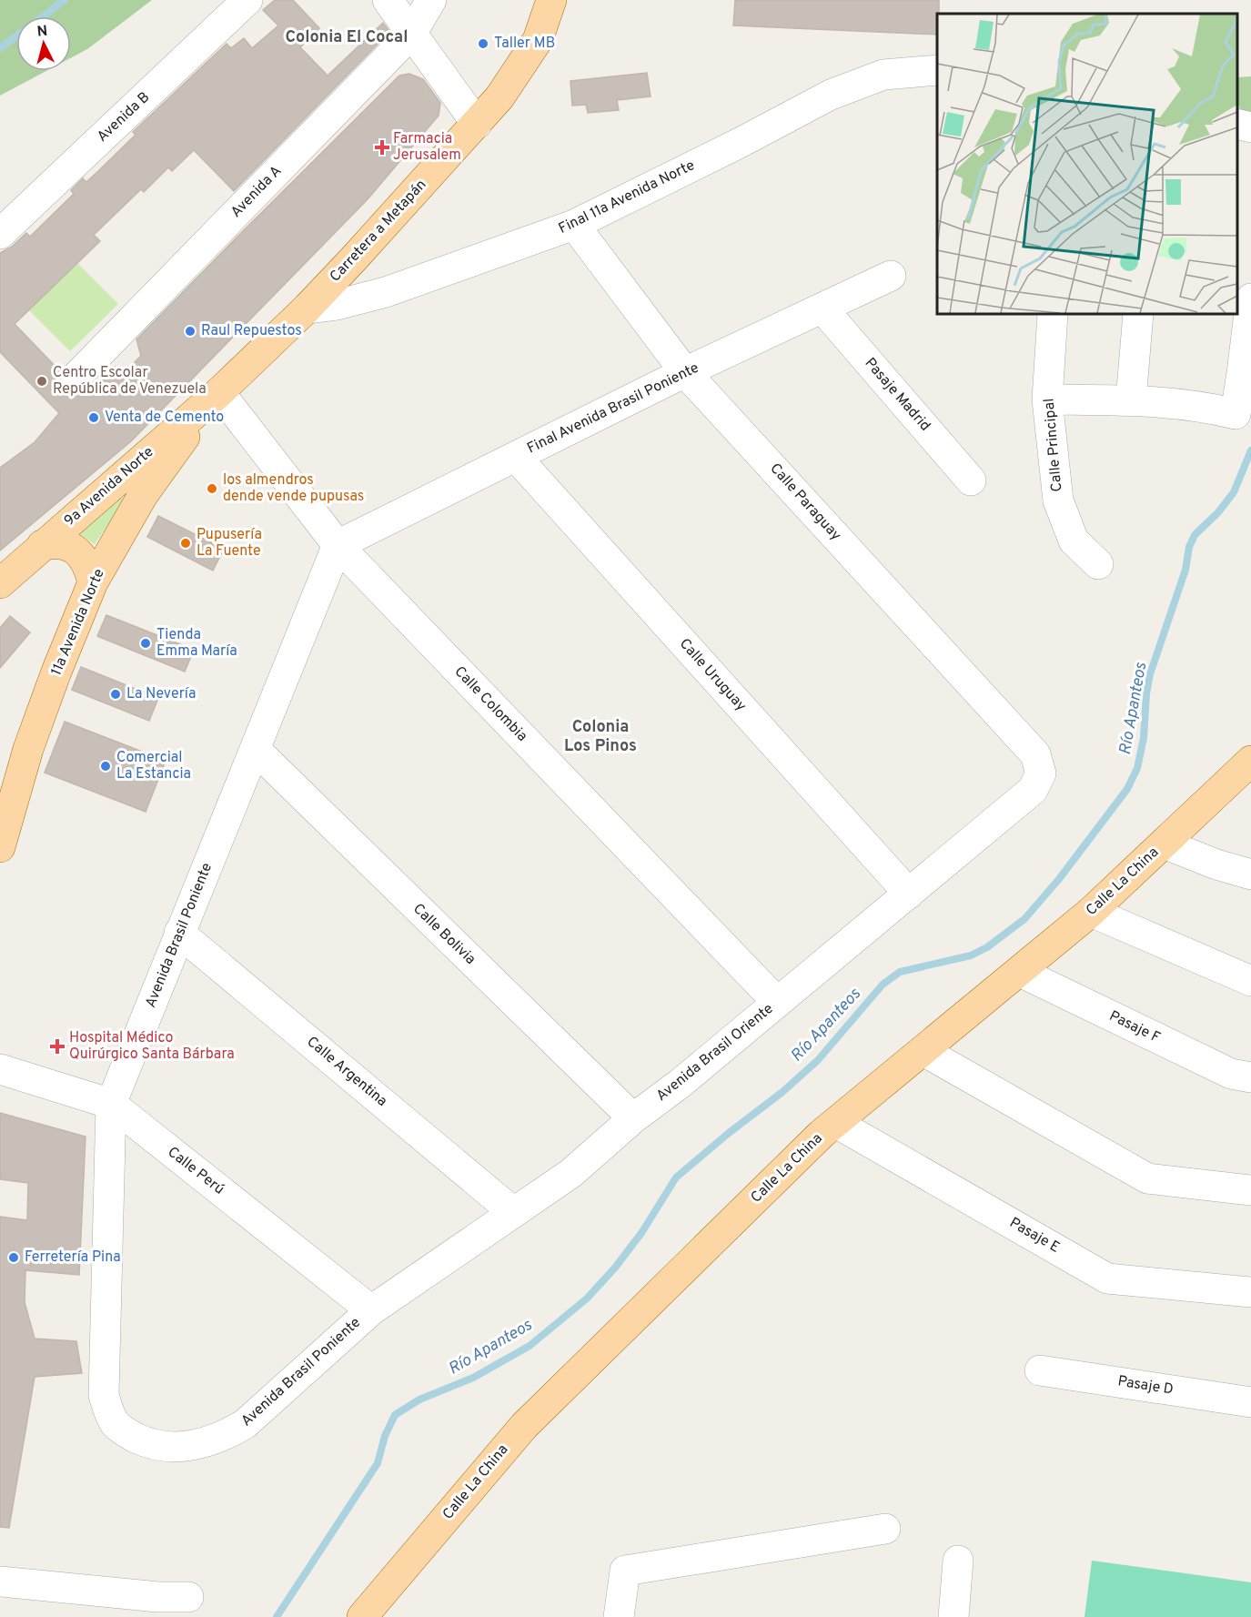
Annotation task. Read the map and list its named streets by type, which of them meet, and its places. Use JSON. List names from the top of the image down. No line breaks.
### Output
{"streets":{"main road":["Carretera a Metapán","9a Avenida Norte","11a Avenida Norte","Calle La China"],"street":["Avenida B","Avenida A","Final 11a Avenida Norte","Pasaje Madrid","Final Avenida Brasil Poniente","Calle Principal","Calle Paraguay","Calle Uruguay","Calle Colombia","Calle Bolivia","Avenida Brasil Poniente","Pasaje F","Avenida Brasil Oriente","Calle Argentina","Calle Perú","Pasaje E","Pasaje D"]},"crossings":[["Final 11a Avenida Norte","Carretera a Metapán"],["Final 11a Avenida Norte","Calle Paraguay"],["Carretera a Metapán","9a Avenida Norte"],["Carretera a Metapán","11a Avenida Norte"],["Carretera a Metapán","Calle Colombia"],["Pasaje Madrid","Final Avenida Brasil Poniente"],["Final Avenida Brasil Poniente","Calle Paraguay"],["Final Avenida Brasil Poniente","Calle Uruguay"],["Final Avenida Brasil Poniente","Calle Colombia"],["Final Avenida Brasil Poniente","Avenida Brasil Poniente"],["9a Avenida Norte","11a Avenida Norte"],["9a Avenida Norte","Calle Colombia"],["Calle Paraguay","Avenida Brasil Oriente"],["11a Avenida Norte","Calle Colombia"],["Calle Uruguay","Avenida Brasil Oriente"],["Calle Colombia","Avenida Brasil Poniente"],["Calle Colombia","Avenida Brasil Oriente"],["Calle La China","Pasaje F"],["Calle La China","Pasaje E"],["Calle Bolivia","Avenida Brasil Poniente"],["Calle Bolivia","Avenida Brasil Oriente"],["Avenida Brasil Poniente","Avenida Brasil Oriente"],["Avenida Brasil Poniente","Calle Argentina"],["Avenida Brasil Poniente","Calle Perú"],["Avenida Brasil Oriente","Calle Argentina"],["Avenida Brasil Oriente","Calle Perú"]],"districts":["Colonia El Cocal","Colonia Los Pinos"],"water":["Río Apanteos"],"places":{"other":["Taller MB","Raul Repuestos","Centro Escolar República de Venezuela","Venta de Cemento","los almendros dende vende pupusas","Pupusería La Fuente","Tienda Emma María","La Nevería","Comercial La Estancia","Ferretería Pina"],"health":["Farmacia Jerusalem","Hospital Médico Quirúrgico Santa Bárbara"]},"north":"top"}
